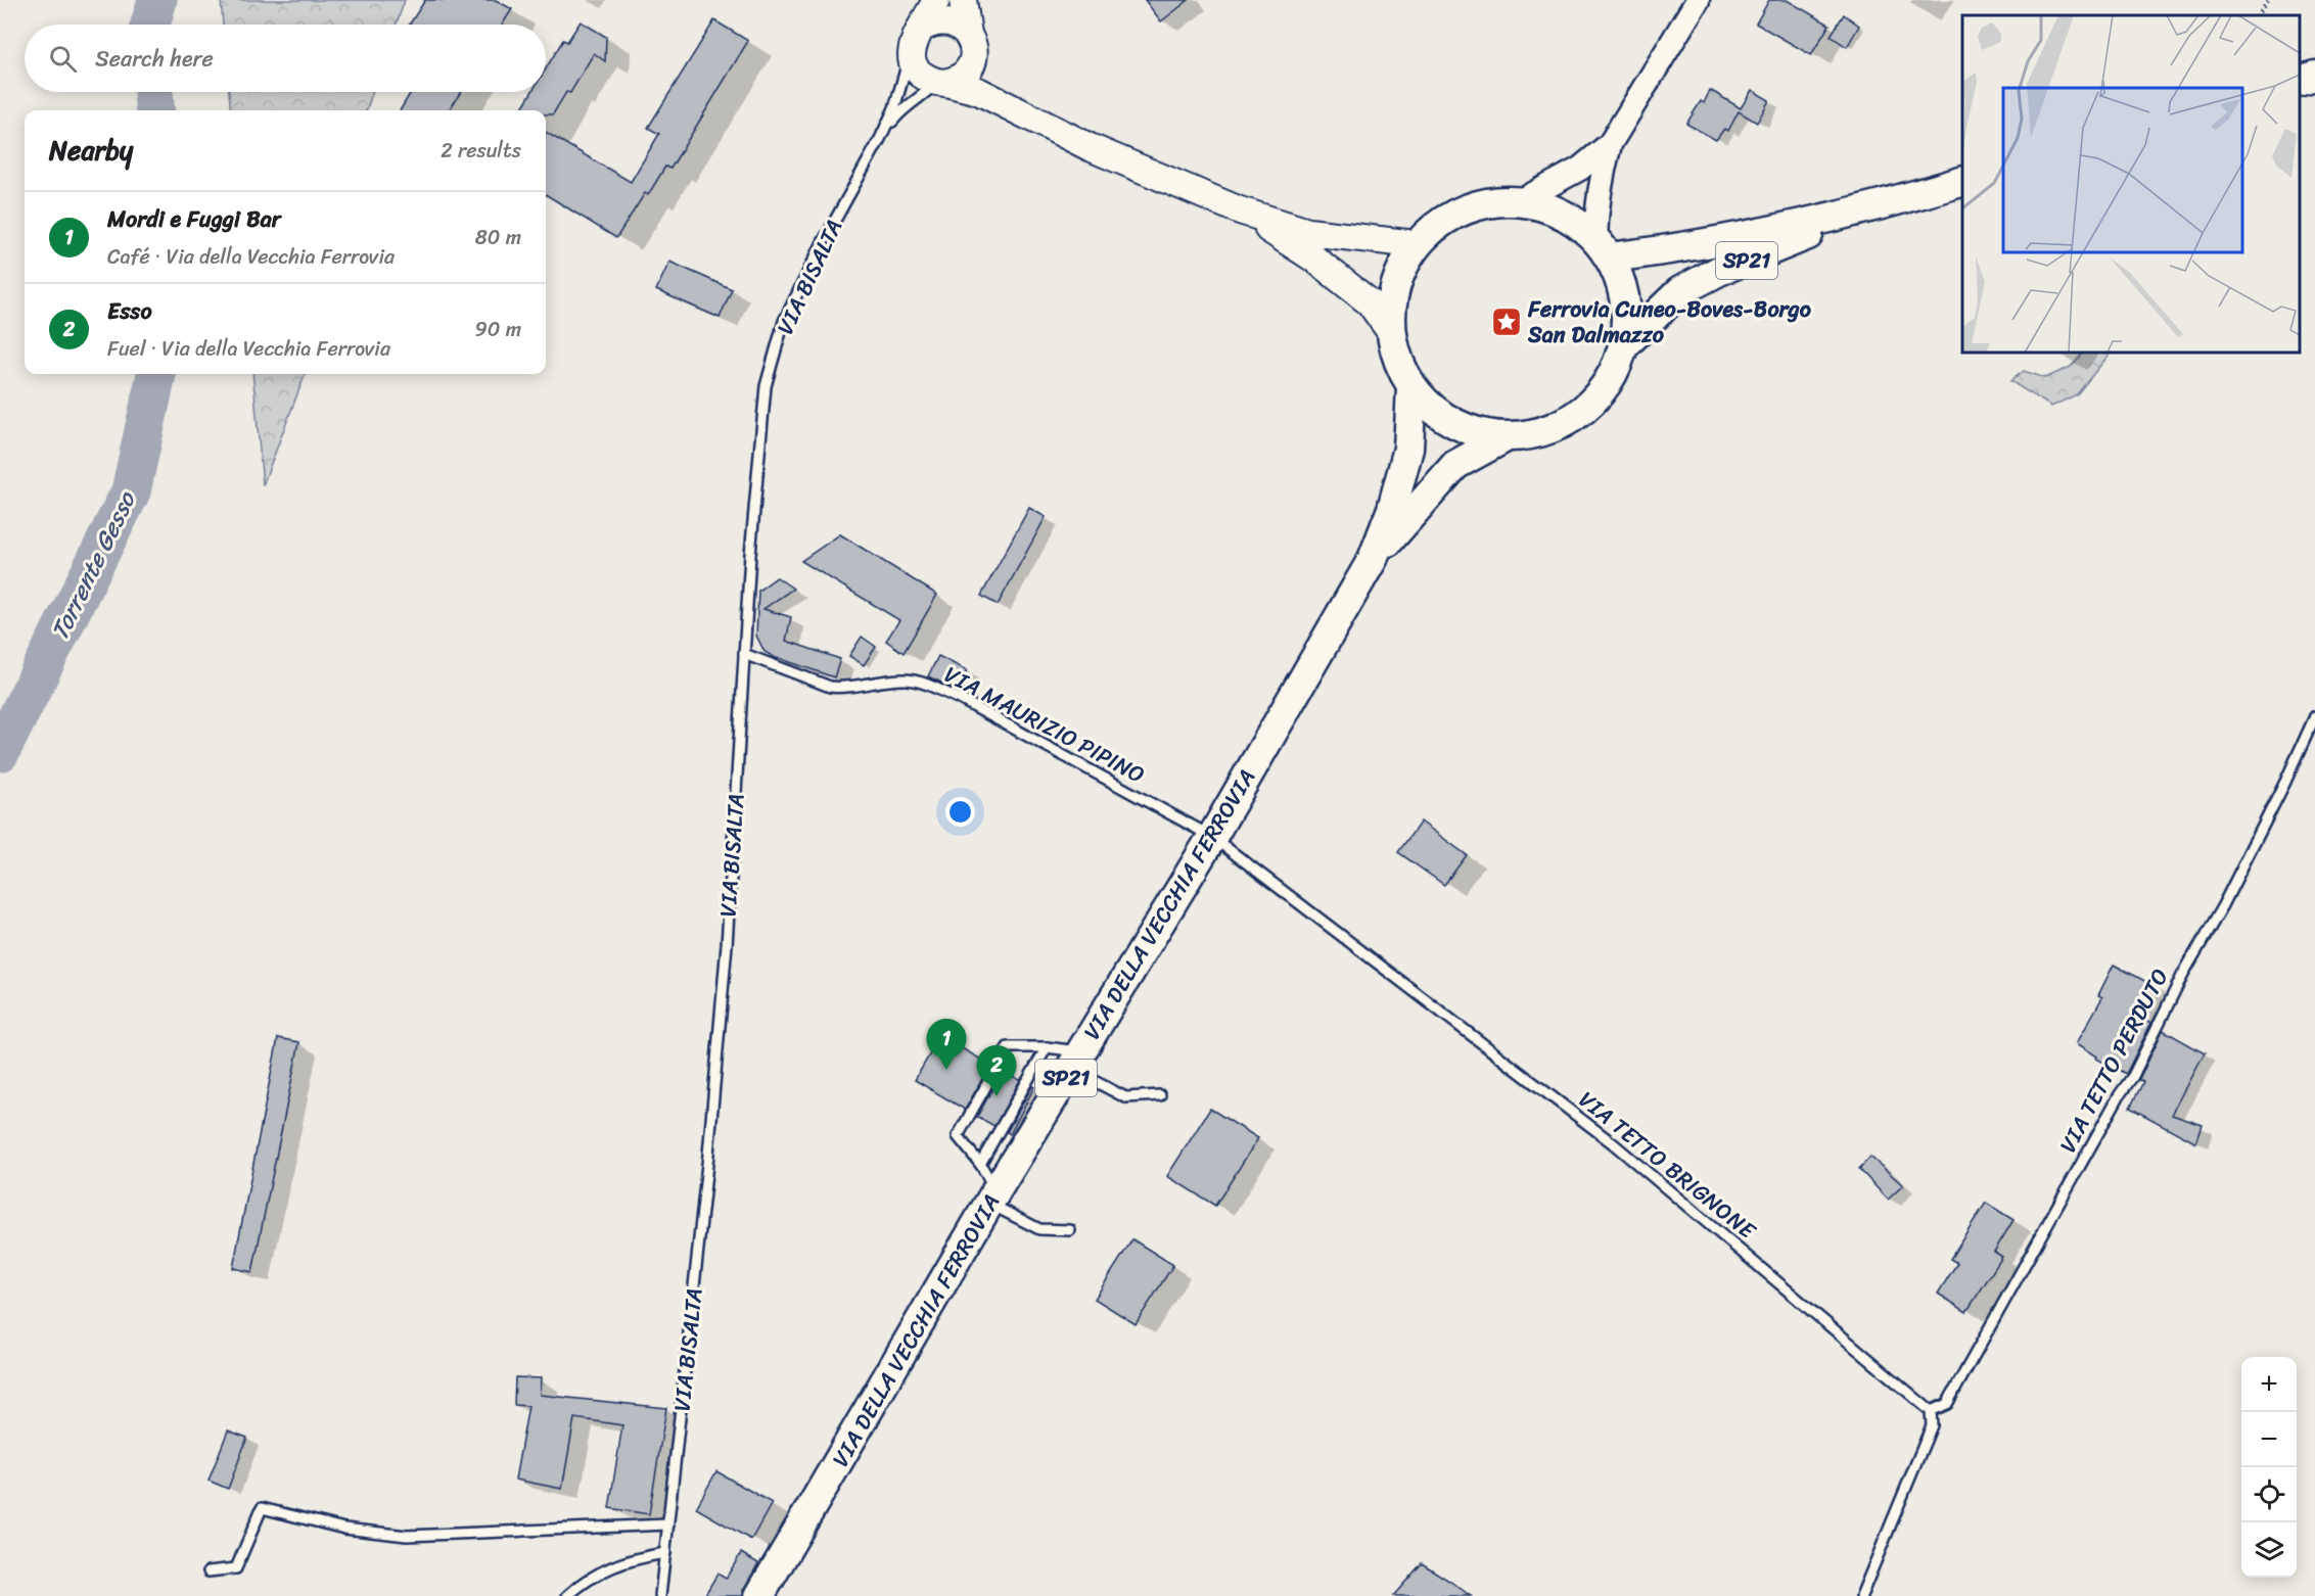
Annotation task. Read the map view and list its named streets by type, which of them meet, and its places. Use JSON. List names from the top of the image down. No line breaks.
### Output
{"streets":{"main road":["SP21","VIA BISALTA","VIA DELLA VECCHIA FERROVIA"],"lane":["VIA MAURIZIO PIPINO","VIA TETTO PERDUTO","VIA TETTO BRIGNONE"]},"crossings":[["VIA BISALTA","VIA MAURIZIO PIPINO"],["VIA MAURIZIO PIPINO","VIA DELLA VECCHIA FERROVIA"],["VIA MAURIZIO PIPINO","VIA TETTO BRIGNONE"],["VIA DELLA VECCHIA FERROVIA","VIA TETTO BRIGNONE"],["VIA TETTO PERDUTO","VIA TETTO BRIGNONE"]],"water":["Torrente Gesso"],"places":{"place":["Ferrovia Cuneo-Boves-Borgo San Dalmazzo"]},"page":{"search":"Search here","heading":["Nearby","2 results"],"list":[{"mark":"1","name":"Mordi e Fuggi Bar","note":"Café · Via della Vecchia Ferrovia","value":"80 m"},{"mark":"2","name":"Esso","note":"Fuel · Via della Vecchia Ferrovia","value":"90 m"}],"pins":["1","2"],"map_buttons":["+","−"]}}
